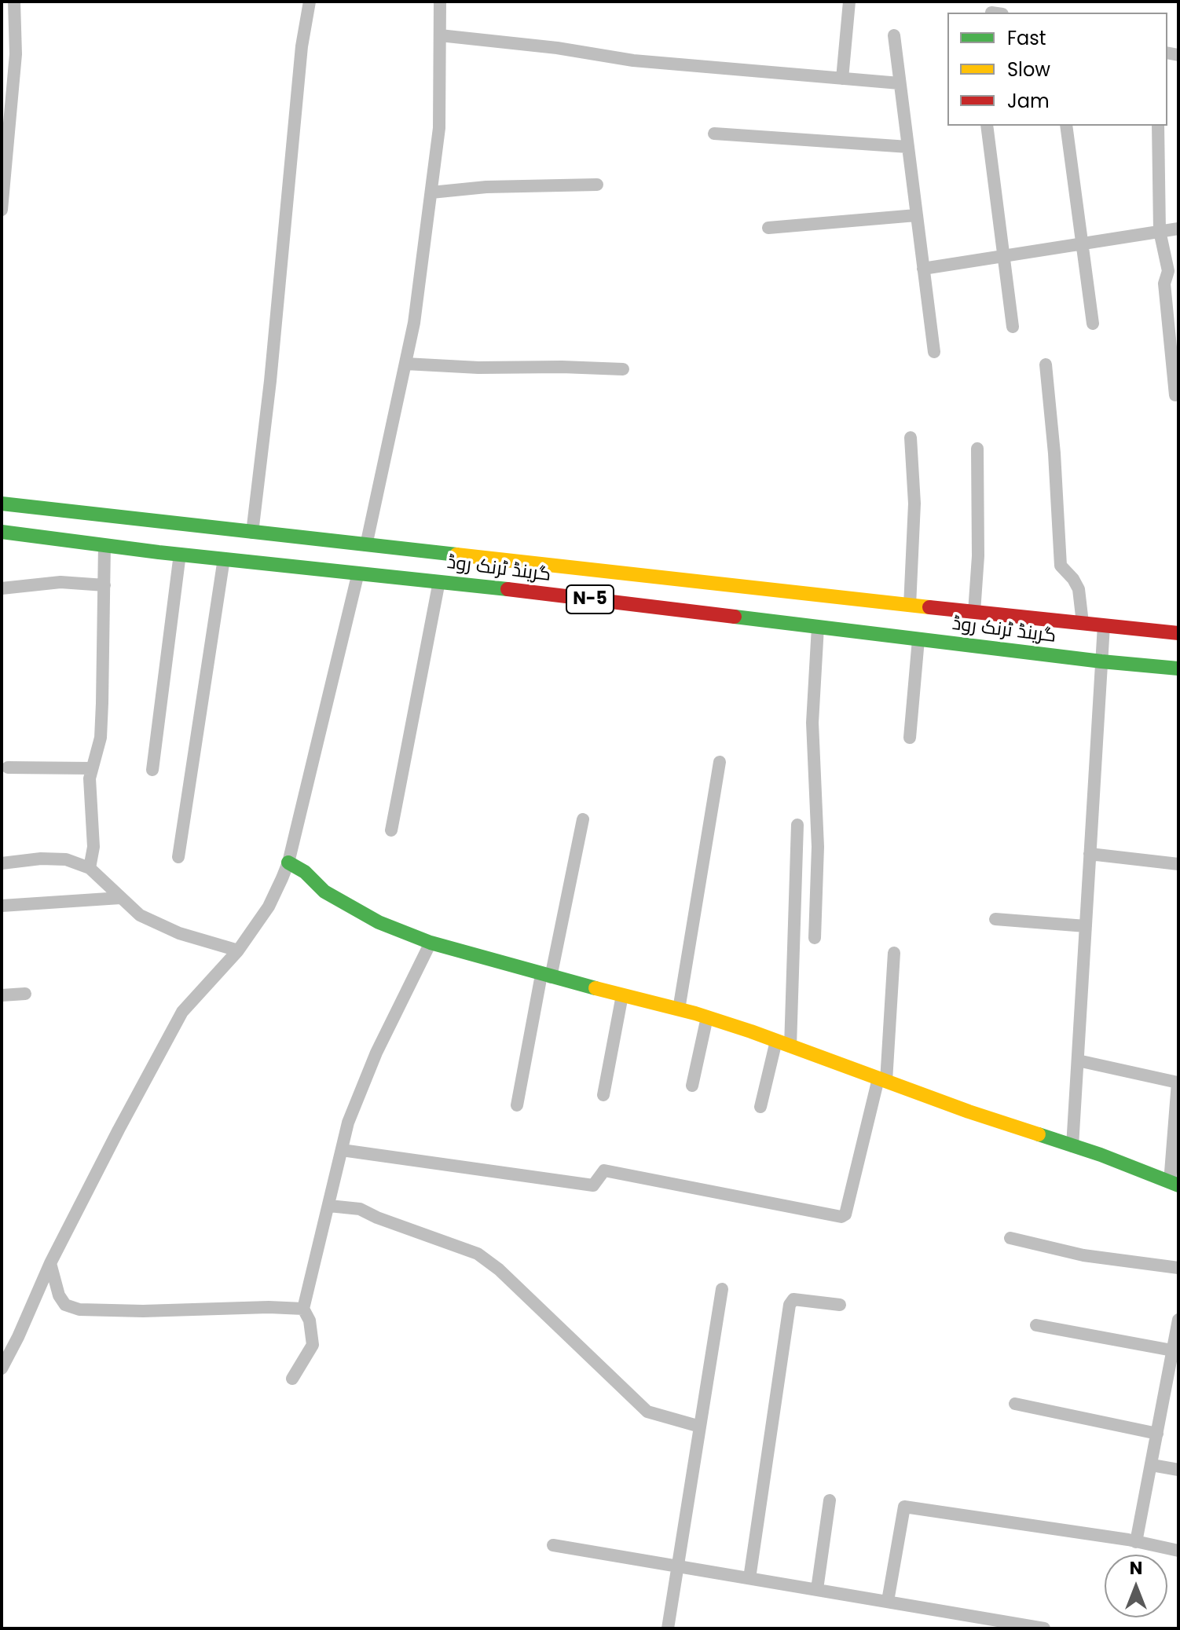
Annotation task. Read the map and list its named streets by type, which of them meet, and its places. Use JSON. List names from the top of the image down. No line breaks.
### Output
{"streets":{"main road":["گرینڈ ٹرنک روڈ","N-5"]},"legend":["Fast","Slow","Jam"],"north":"top"}
